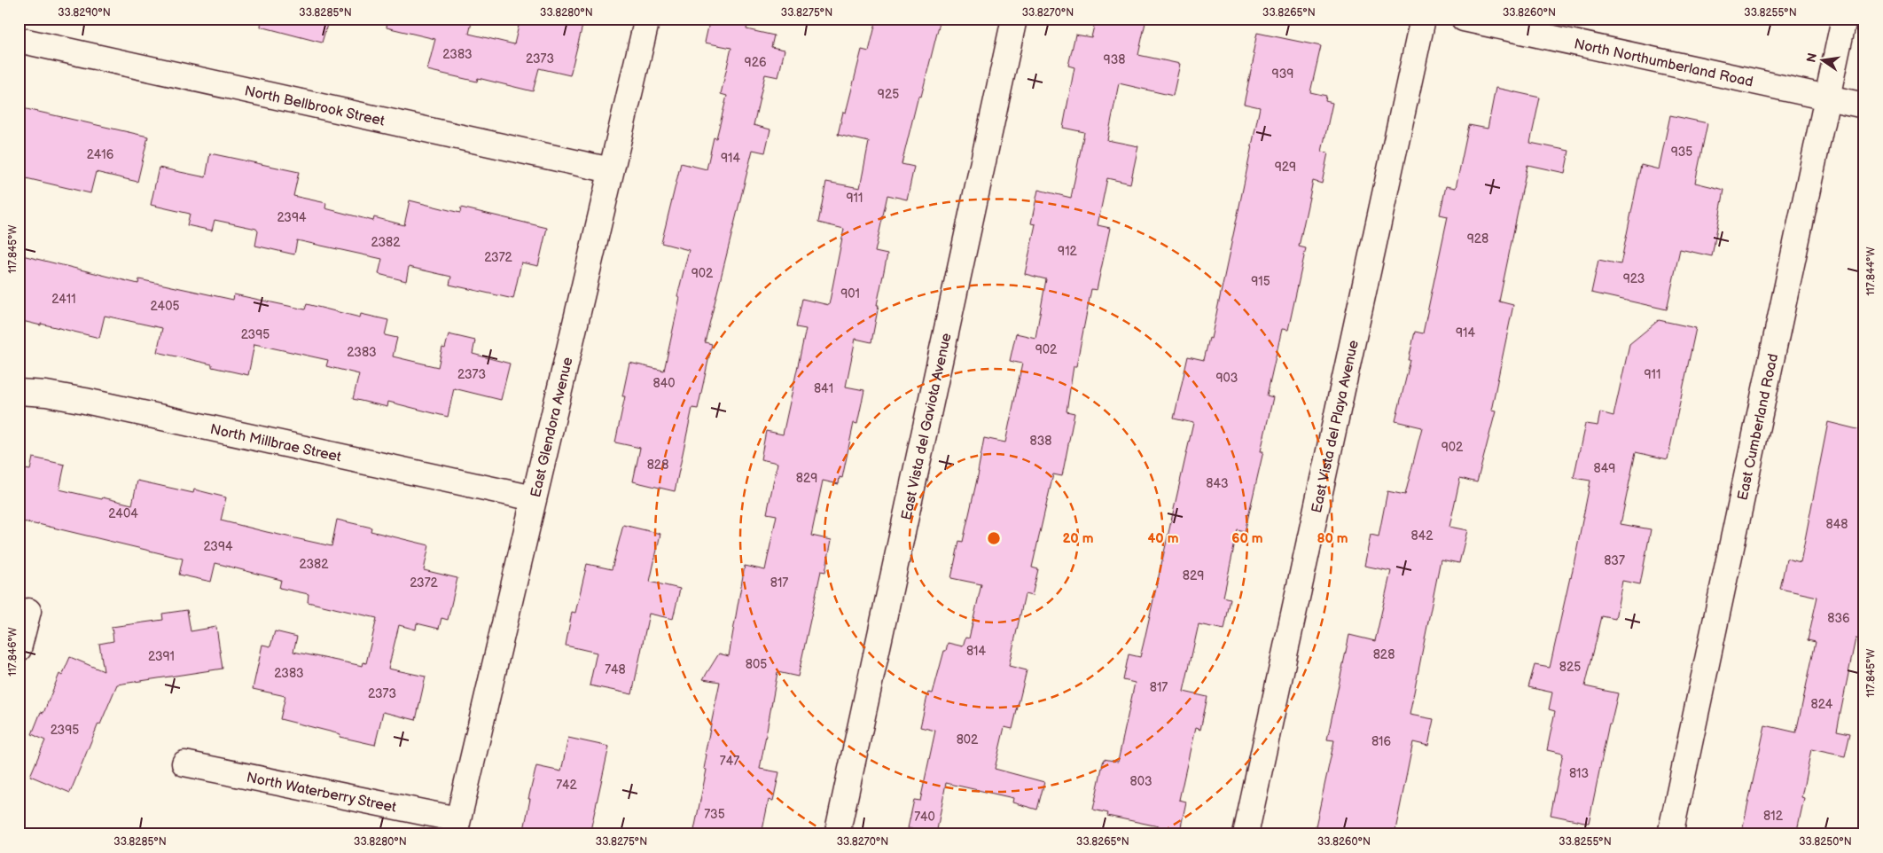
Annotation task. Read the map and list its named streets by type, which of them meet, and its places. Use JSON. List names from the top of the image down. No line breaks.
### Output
{"streets":{"street":["North Northumberland Road","North Bellbrook Street","East Glendora Avenue","East Vista del Gaviota Avenue","East Vista del Playa Avenue","East Cumberland Road","North Millbrae Street","North Waterberry Street"]},"crossings":[["North Northumberland Road","East Cumberland Road"],["North Bellbrook Street","East Glendora Avenue"],["East Glendora Avenue","North Millbrae Street"],["East Glendora Avenue","North Waterberry Street"]],"house_numbers":["2383","2373","938","926","939","925","935","2416","914","929","911","2394","928","2382","912","2372","902","923","915","901","2411","2405","914","2395","902","2383","2373","911","903","840","841","838","902","828","849","829","843","2404","848","842","2394","837","2382","829","2372","817","836","814","828","2391","805","825","748","2383","817","2373","824","2395","802","816","747","813","803","742","735","812","740"],"north":"left","coordinates":["33.8290°N","33.8285°N","33.8280°N","33.8275°N","33.8270°N","33.8265°N","33.8260°N","33.8255°N","117.845°W","117.844°W","117.846°W","33.8250°N"],"rings":["20 m","40 m","60 m","80 m"]}
